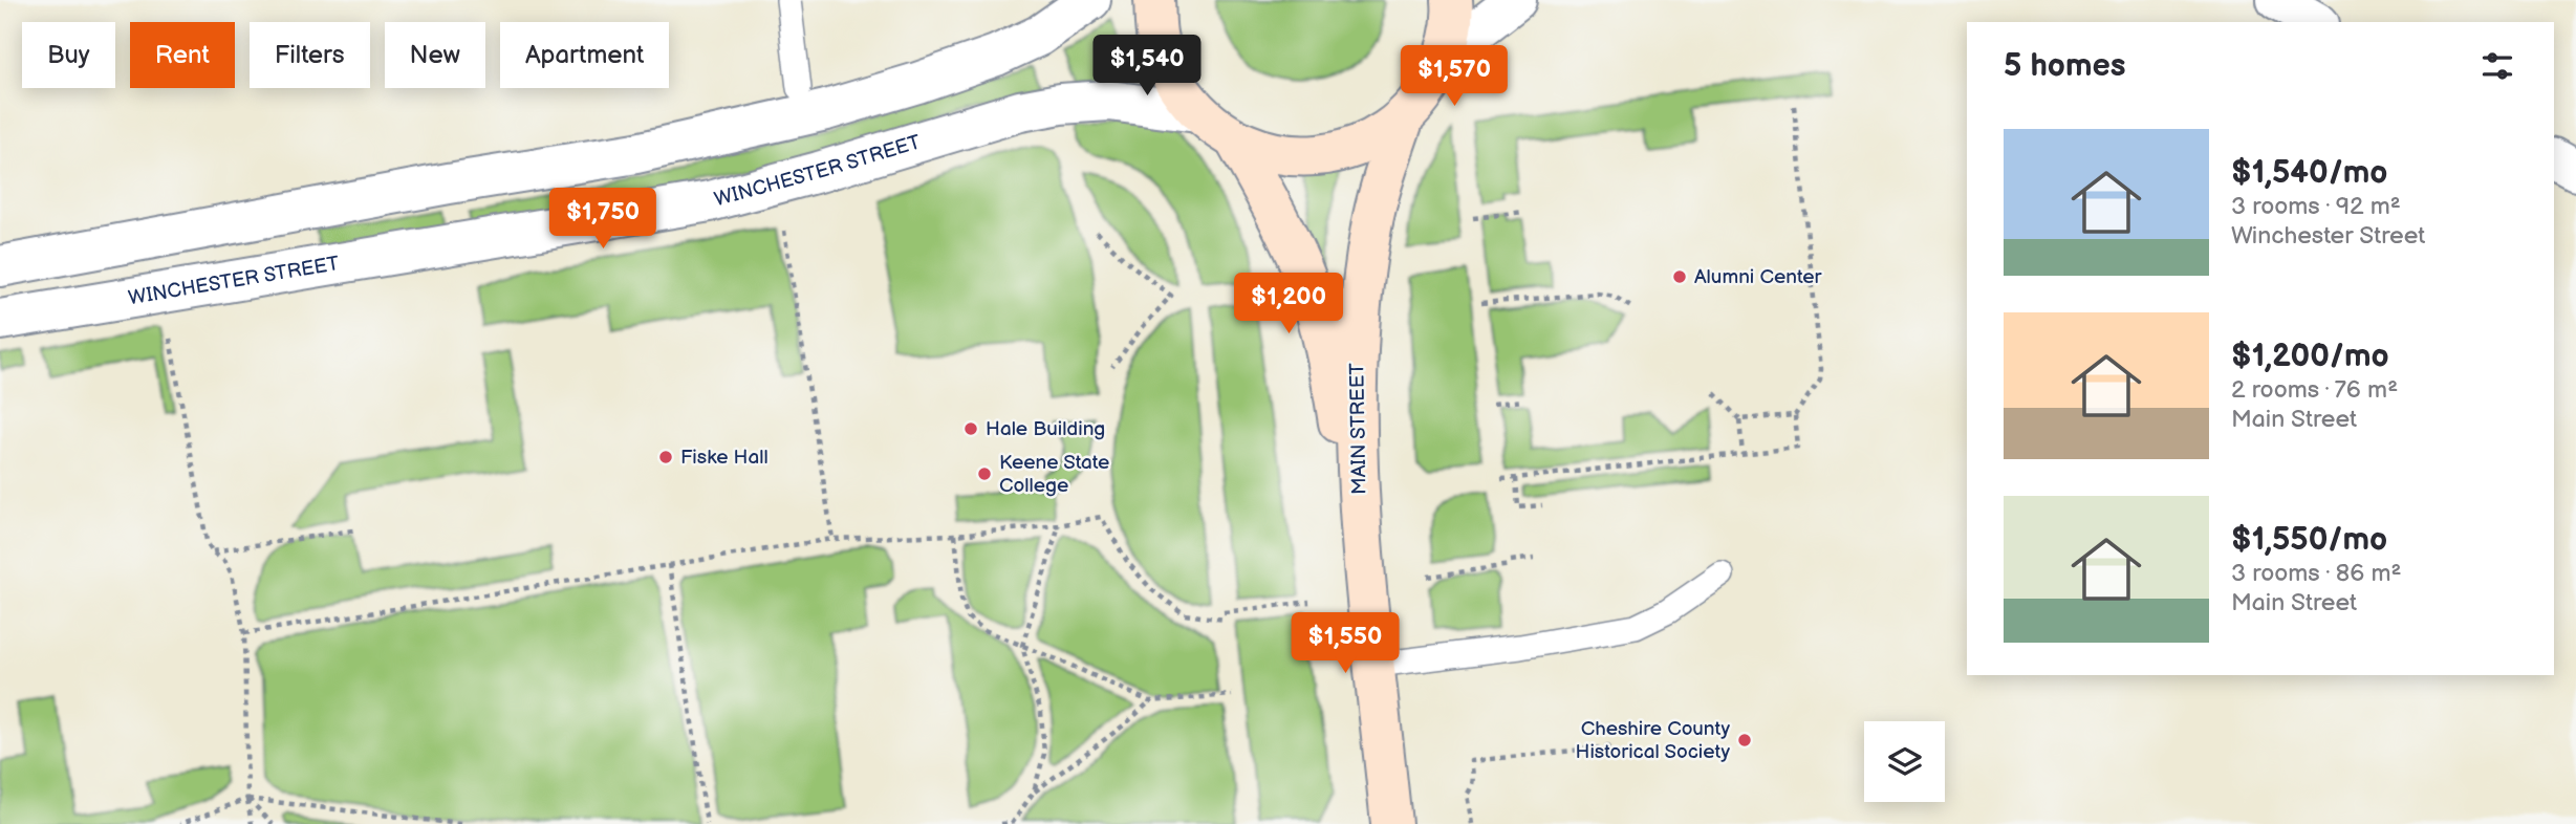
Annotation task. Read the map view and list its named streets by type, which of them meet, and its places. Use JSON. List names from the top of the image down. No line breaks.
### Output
{"streets":{"main road":["MAIN STREET"],"street":["WINCHESTER STREET"]},"places":["Alumni Center","Hale Building","Fiske Hall","Keene State College","Cheshire County Historical Society"],"page":{"chip":["Buy","Rent","Filters","New","Apartment"],"heading":"5 homes","price":["$1,540","$1,570","$1,750","$1,200","$1,550"],"list":[{"name":"$1,540/mo","note":"3 rooms · 92 m² · Winchester Street"},{"name":"$1,200/mo","note":"2 rooms · 76 m² · Main Street"},{"name":"$1,550/mo","note":"3 rooms · 86 m² · Main Street"}]}}
